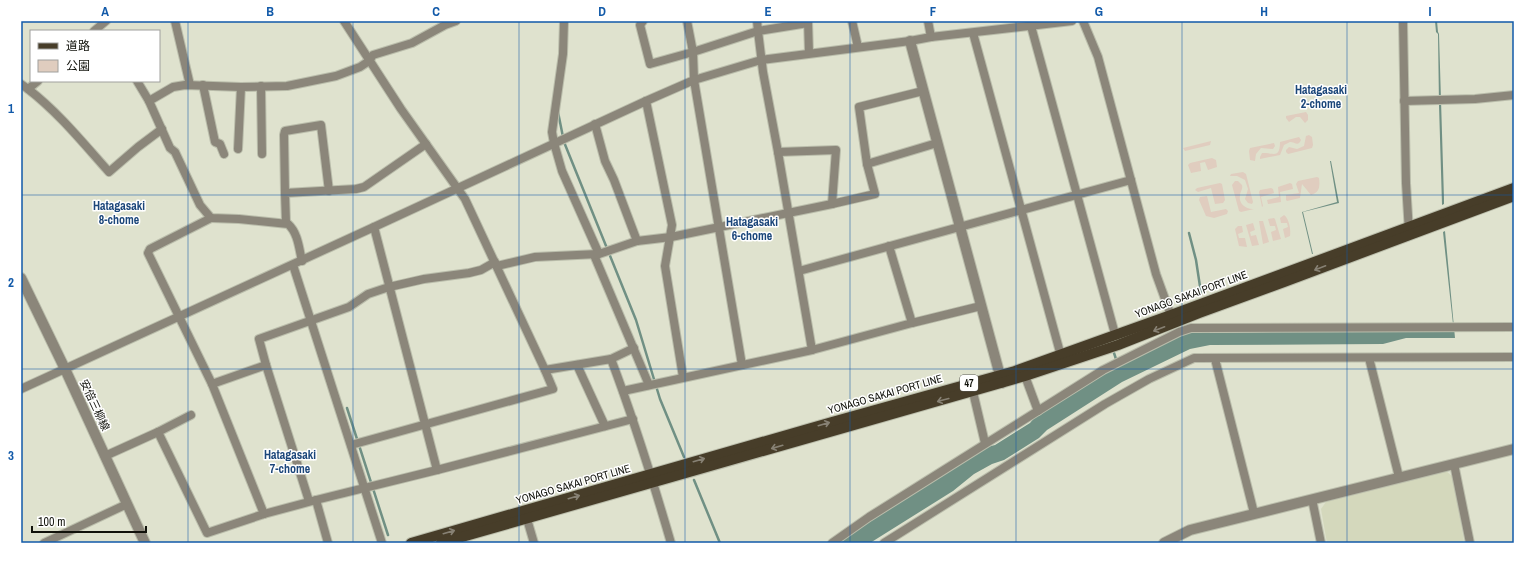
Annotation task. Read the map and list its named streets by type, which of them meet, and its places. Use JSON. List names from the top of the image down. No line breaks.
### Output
{"streets":{"main road":["YONAGO SAKAI PORT LINE","47"],"street":["安倍三柳線"]},"districts":["Hatagasaki 2-chome","Hatagasaki 8-chome","Hatagasaki 6-chome","Hatagasaki 7-chome"],"legend":["道路","公園"],"scale_bar":"100 m","grid":{"columns":["A","B","C","D","E","F","G","H","I"],"rows":["1","2","3"]}}
